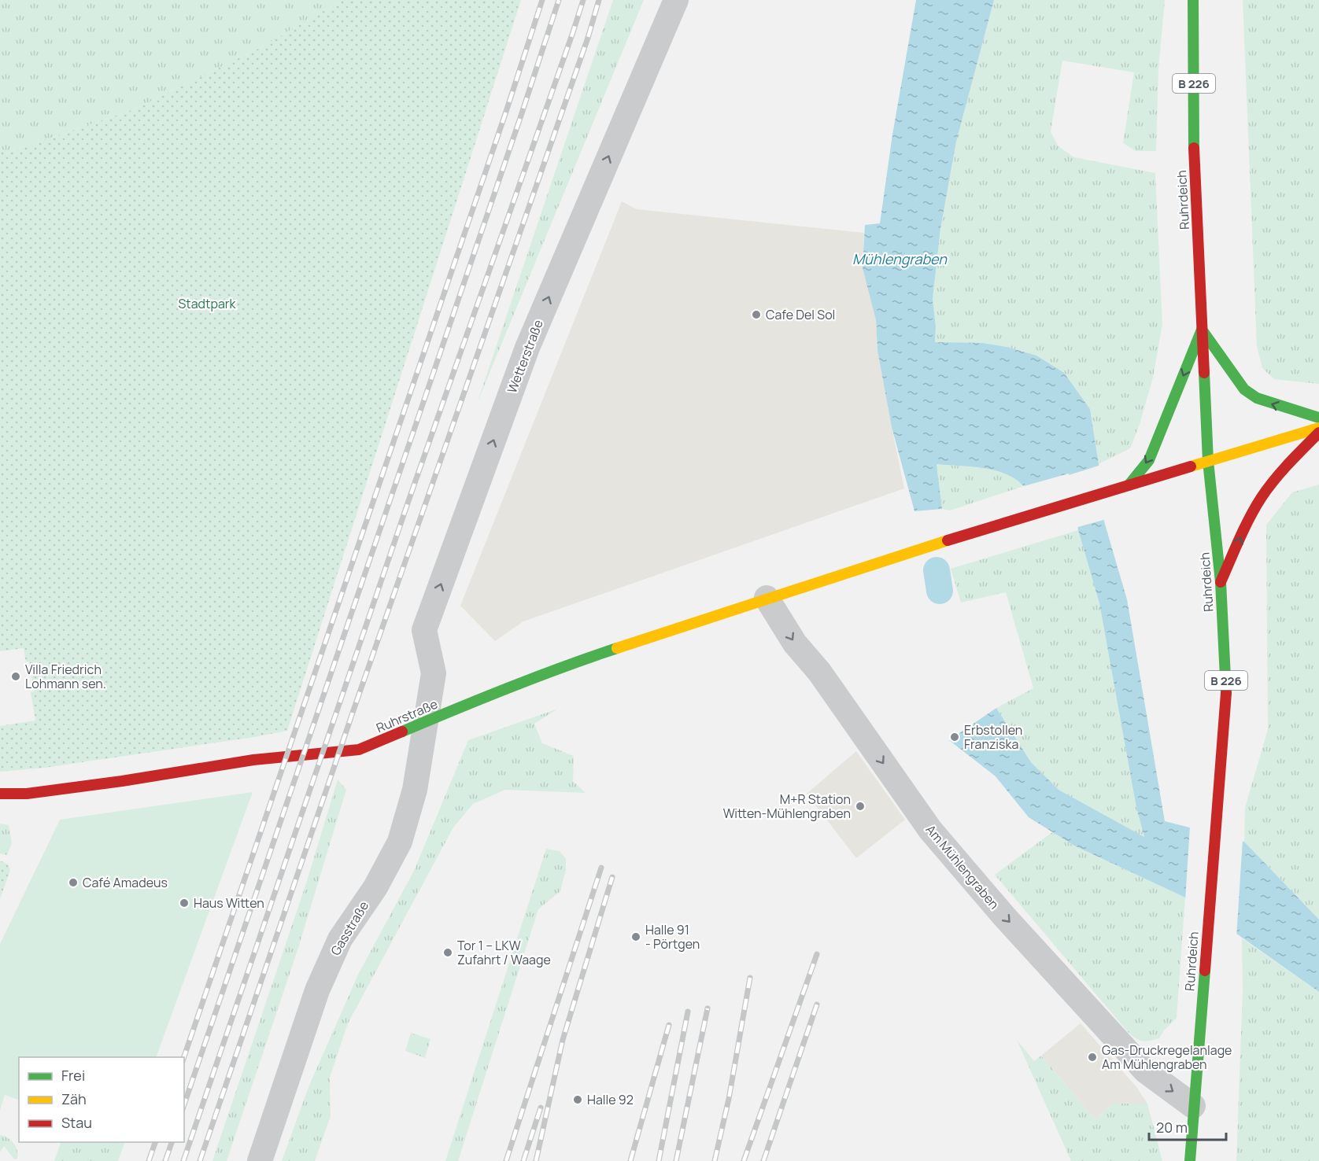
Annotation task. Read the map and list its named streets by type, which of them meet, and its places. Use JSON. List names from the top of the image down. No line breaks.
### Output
{"streets":{"main road":["B 226","Ruhrdeich","Ruhrstraße"],"street":["Wetterstraße","Am Mühlengraben","Gasstraße"]},"crossings":[["Ruhrdeich","Ruhrstraße"],["Ruhrdeich","Am Mühlengraben"],["Wetterstraße","Ruhrstraße"],["Wetterstraße","Gasstraße"],["Ruhrstraße","Am Mühlengraben"],["Ruhrstraße","Gasstraße"]],"one_way":["Wetterstraße","Am Mühlengraben"],"water":["Mühlengraben"],"parks":["Stadtpark"],"places":["Cafe Del Sol","Villa Friedrich Lohmann sen.","Erbstollen Franziska","M+R Station Witten-Mühlengraben","Café Amadeus","Haus Witten","Halle 91 - Pörtgen","Tor 1 – LKW Zufahrt / Waage","Gas-Druckregelanlage Am Mühlengraben","Halle 92"],"legend":["Frei","Zäh","Stau"],"scale_bar":"20 m"}
